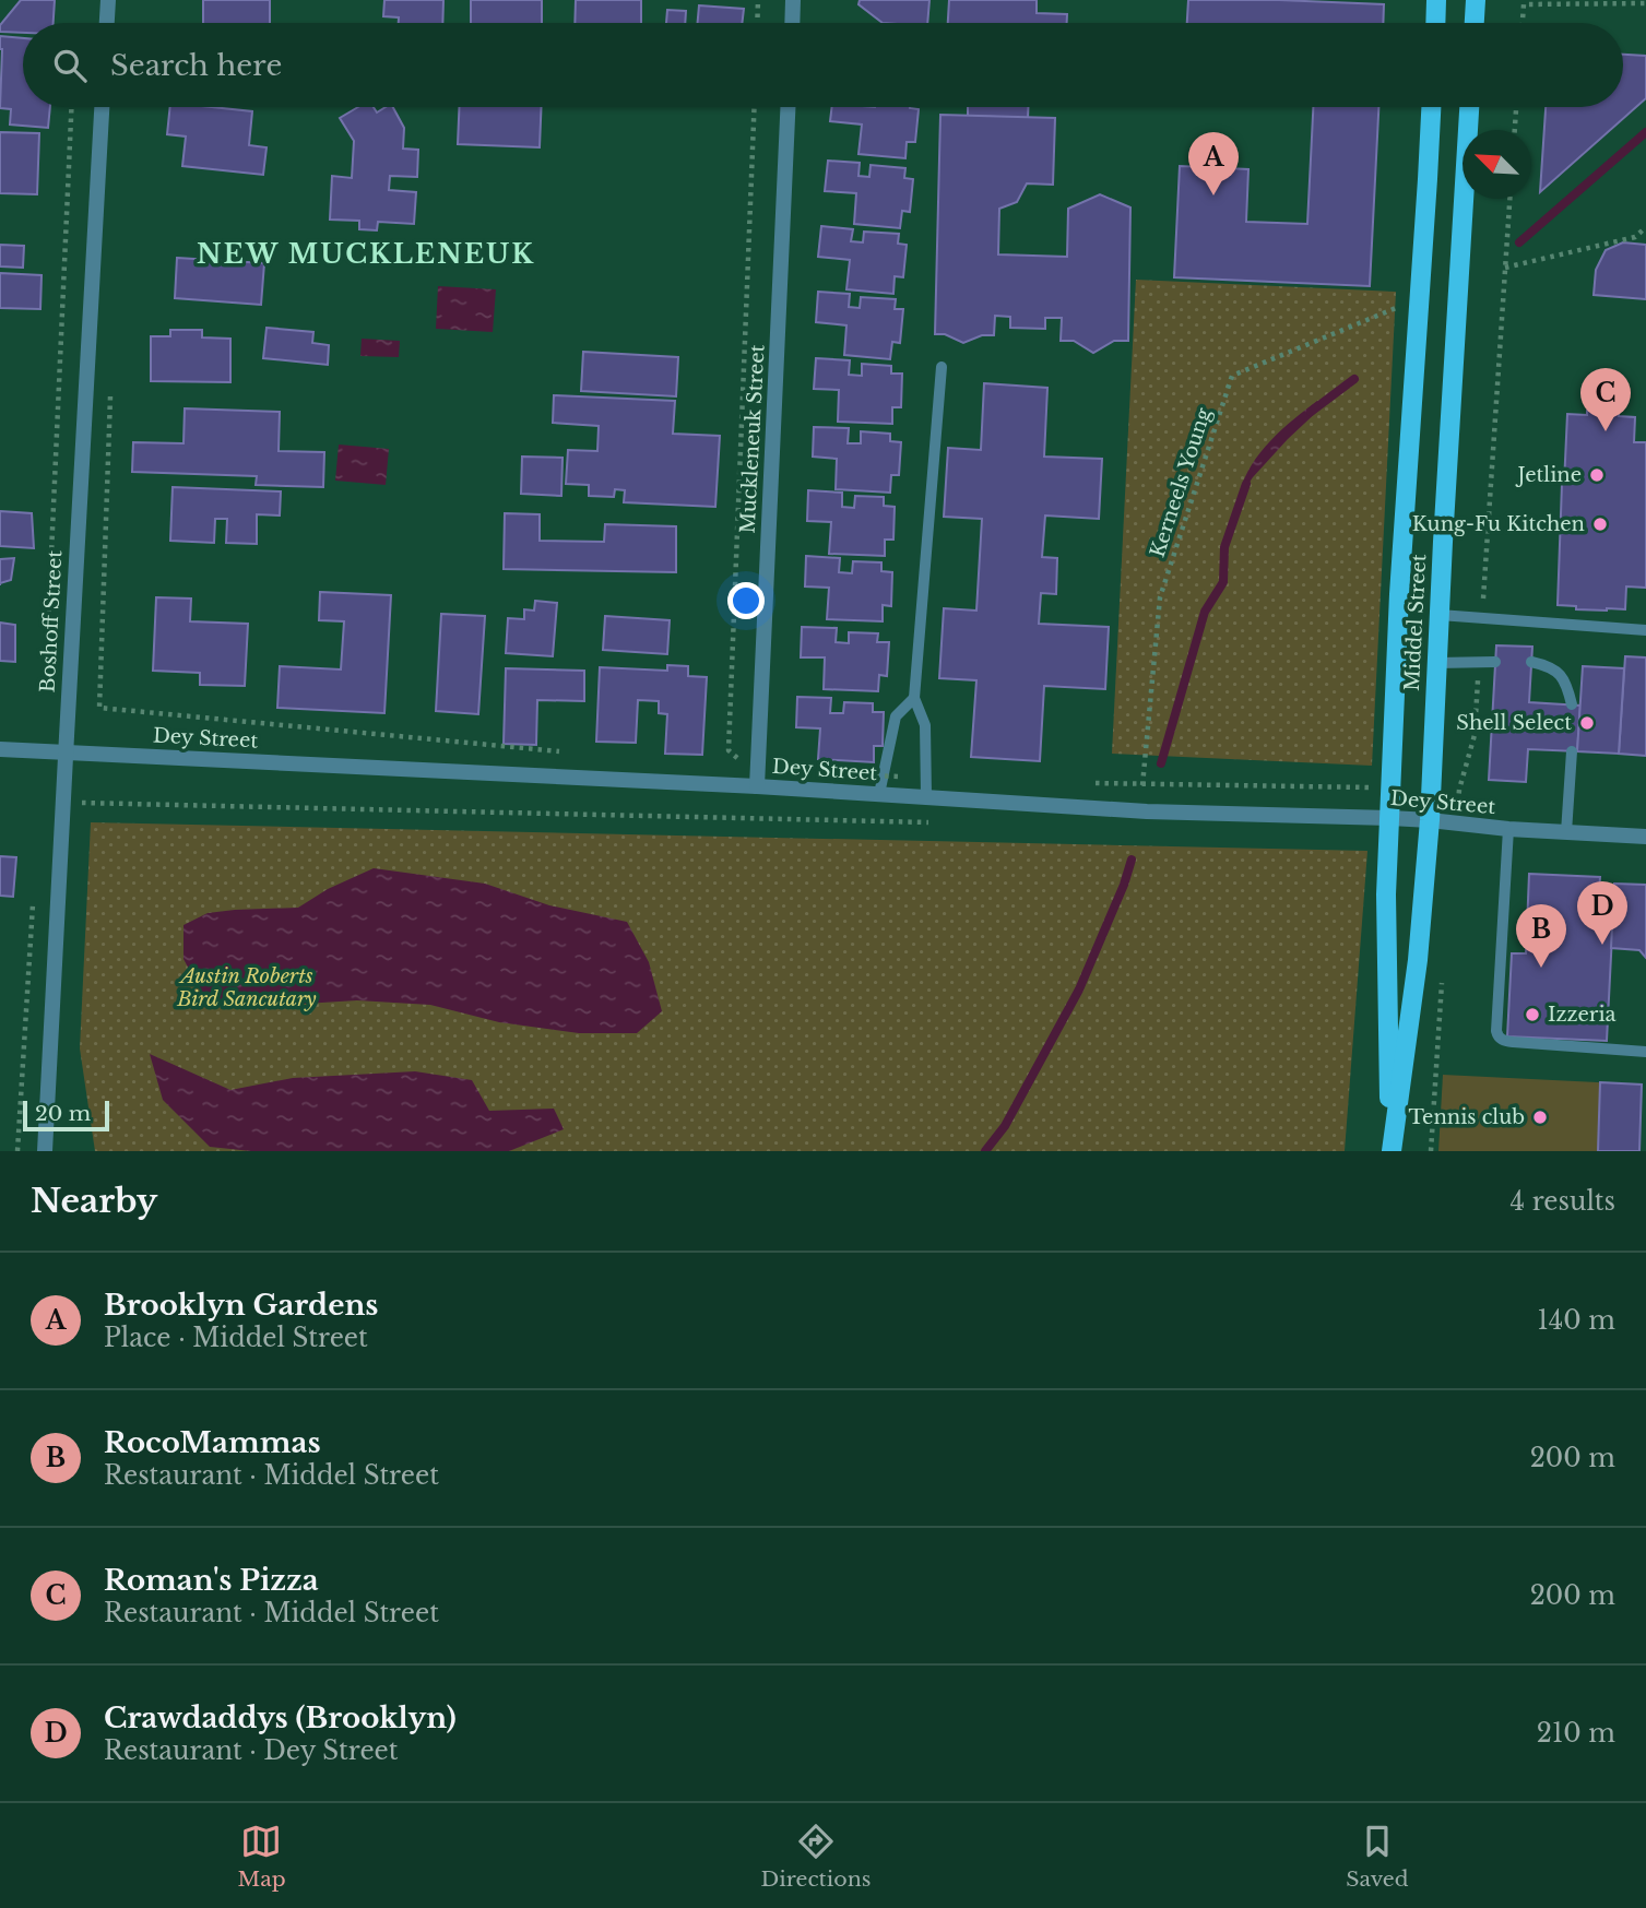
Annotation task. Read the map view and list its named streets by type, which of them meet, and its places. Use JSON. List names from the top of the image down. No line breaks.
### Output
{"streets":{"main road":["Middel Street"],"street":["Muckleneuk Street","Boshoff Street","Dey Street"],"path":["Kerneels Young"]},"crossings":[["Muckleneuk Street","Dey Street"],["Boshoff Street","Dey Street"],["Middel Street","Dey Street"]],"districts":["NEW MUCKLENEUK"],"parks":["Austin Roberts Bird Sancutary"],"places":["Jetline","Kung-Fu Kitchen","Shell Select","Izzeria","Tennis club"],"scale_bar":"20 m","north":"top left","page":{"search":"Search here","pins":["A","C","D","B"],"scale":"20 m","heading":["Nearby","4 results"],"list":[{"mark":"A","name":"Brooklyn Gardens","note":"Place · Middel Street","value":"140 m"},{"mark":"B","name":"RocoMammas","note":"Restaurant · Middel Street","value":"200 m"},{"mark":"C","name":"Roman's Pizza","note":"Restaurant · Middel Street","value":"200 m"},{"mark":"D","name":"Crawdaddys (Brooklyn)","note":"Restaurant · Dey Street","value":"210 m"}],"nav":["Map","Directions","Saved"]}}
